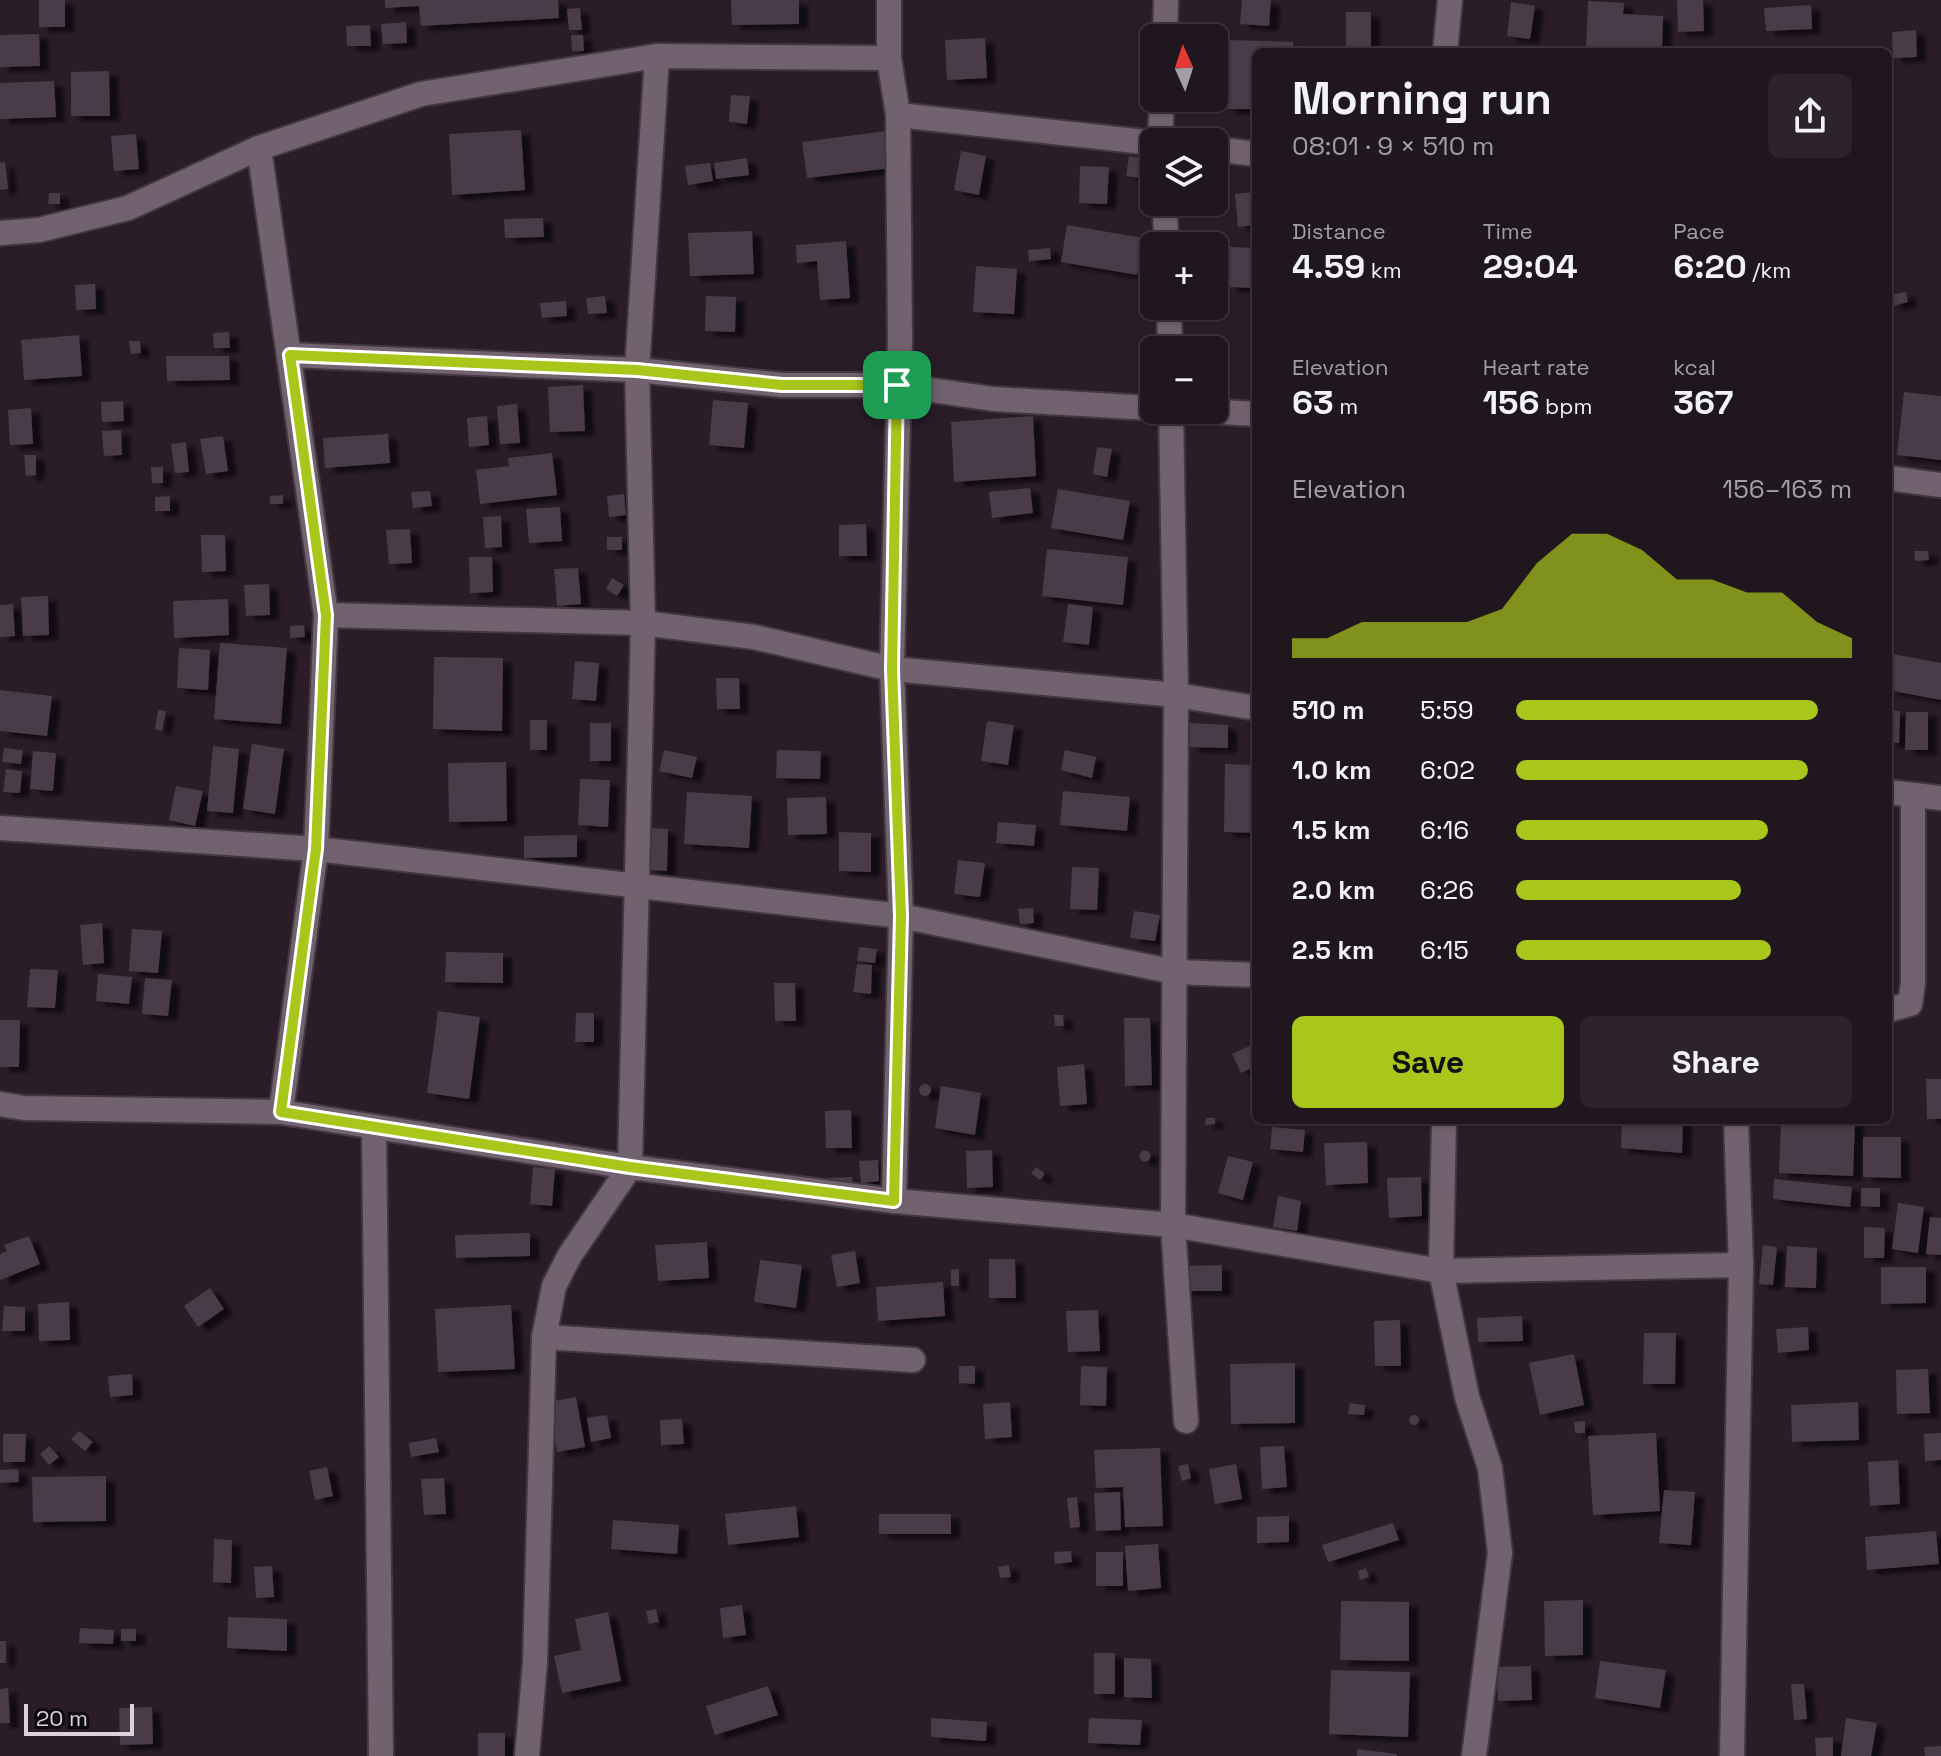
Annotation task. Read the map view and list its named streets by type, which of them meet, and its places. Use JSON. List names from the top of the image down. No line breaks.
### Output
{"scale_bar":"20 m","north":"top","page":{"map_buttons":["+","−"],"heading":["Morning run","08:01 · 9 × 510 m"],"stats":[["Distance","4.59 km"],["Time","29:04"],["Pace","6:20 /km"],["Elevation","63 m"],["Heart rate","156 bpm"],["kcal","367"]],"chart":["Elevation","156–163 m"],"list":[{"name":"510 m","note":"5:59"},{"name":"1.0 km","note":"6:02"},{"name":"1.5 km","note":"6:16"},{"name":"2.0 km","note":"6:26"},{"name":"2.5 km","note":"6:15"}],"buttons":["Save","Share"],"scale":"20 m"}}
